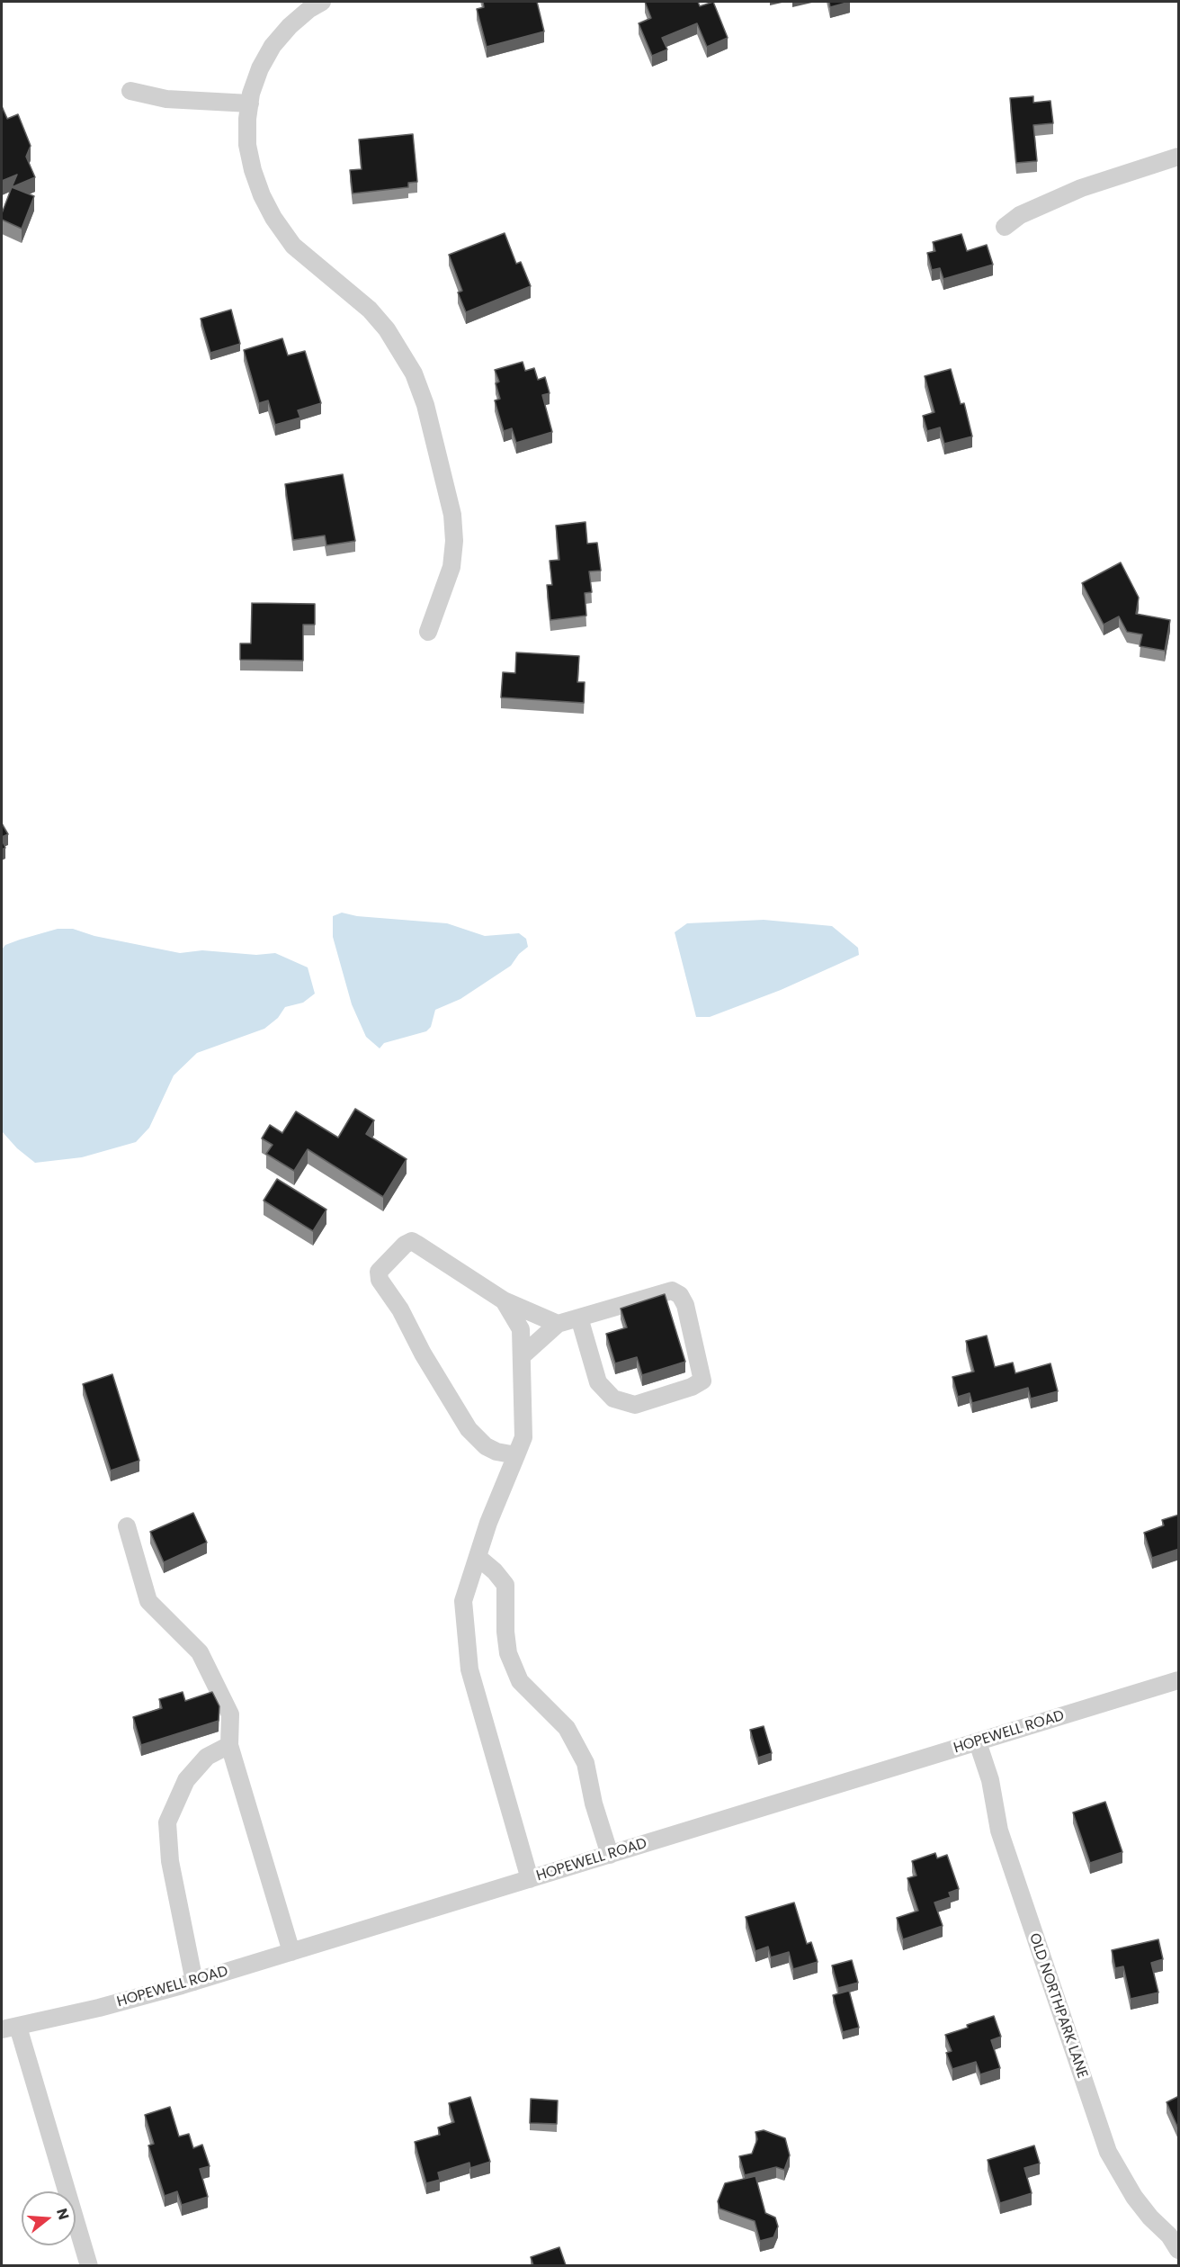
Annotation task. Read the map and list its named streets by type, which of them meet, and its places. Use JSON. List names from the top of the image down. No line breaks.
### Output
{"streets":{"street":["HOPEWELL ROAD","OLD NORTHPARK LANE"]},"crossings":[["HOPEWELL ROAD","OLD NORTHPARK LANE"]],"north":"right"}
